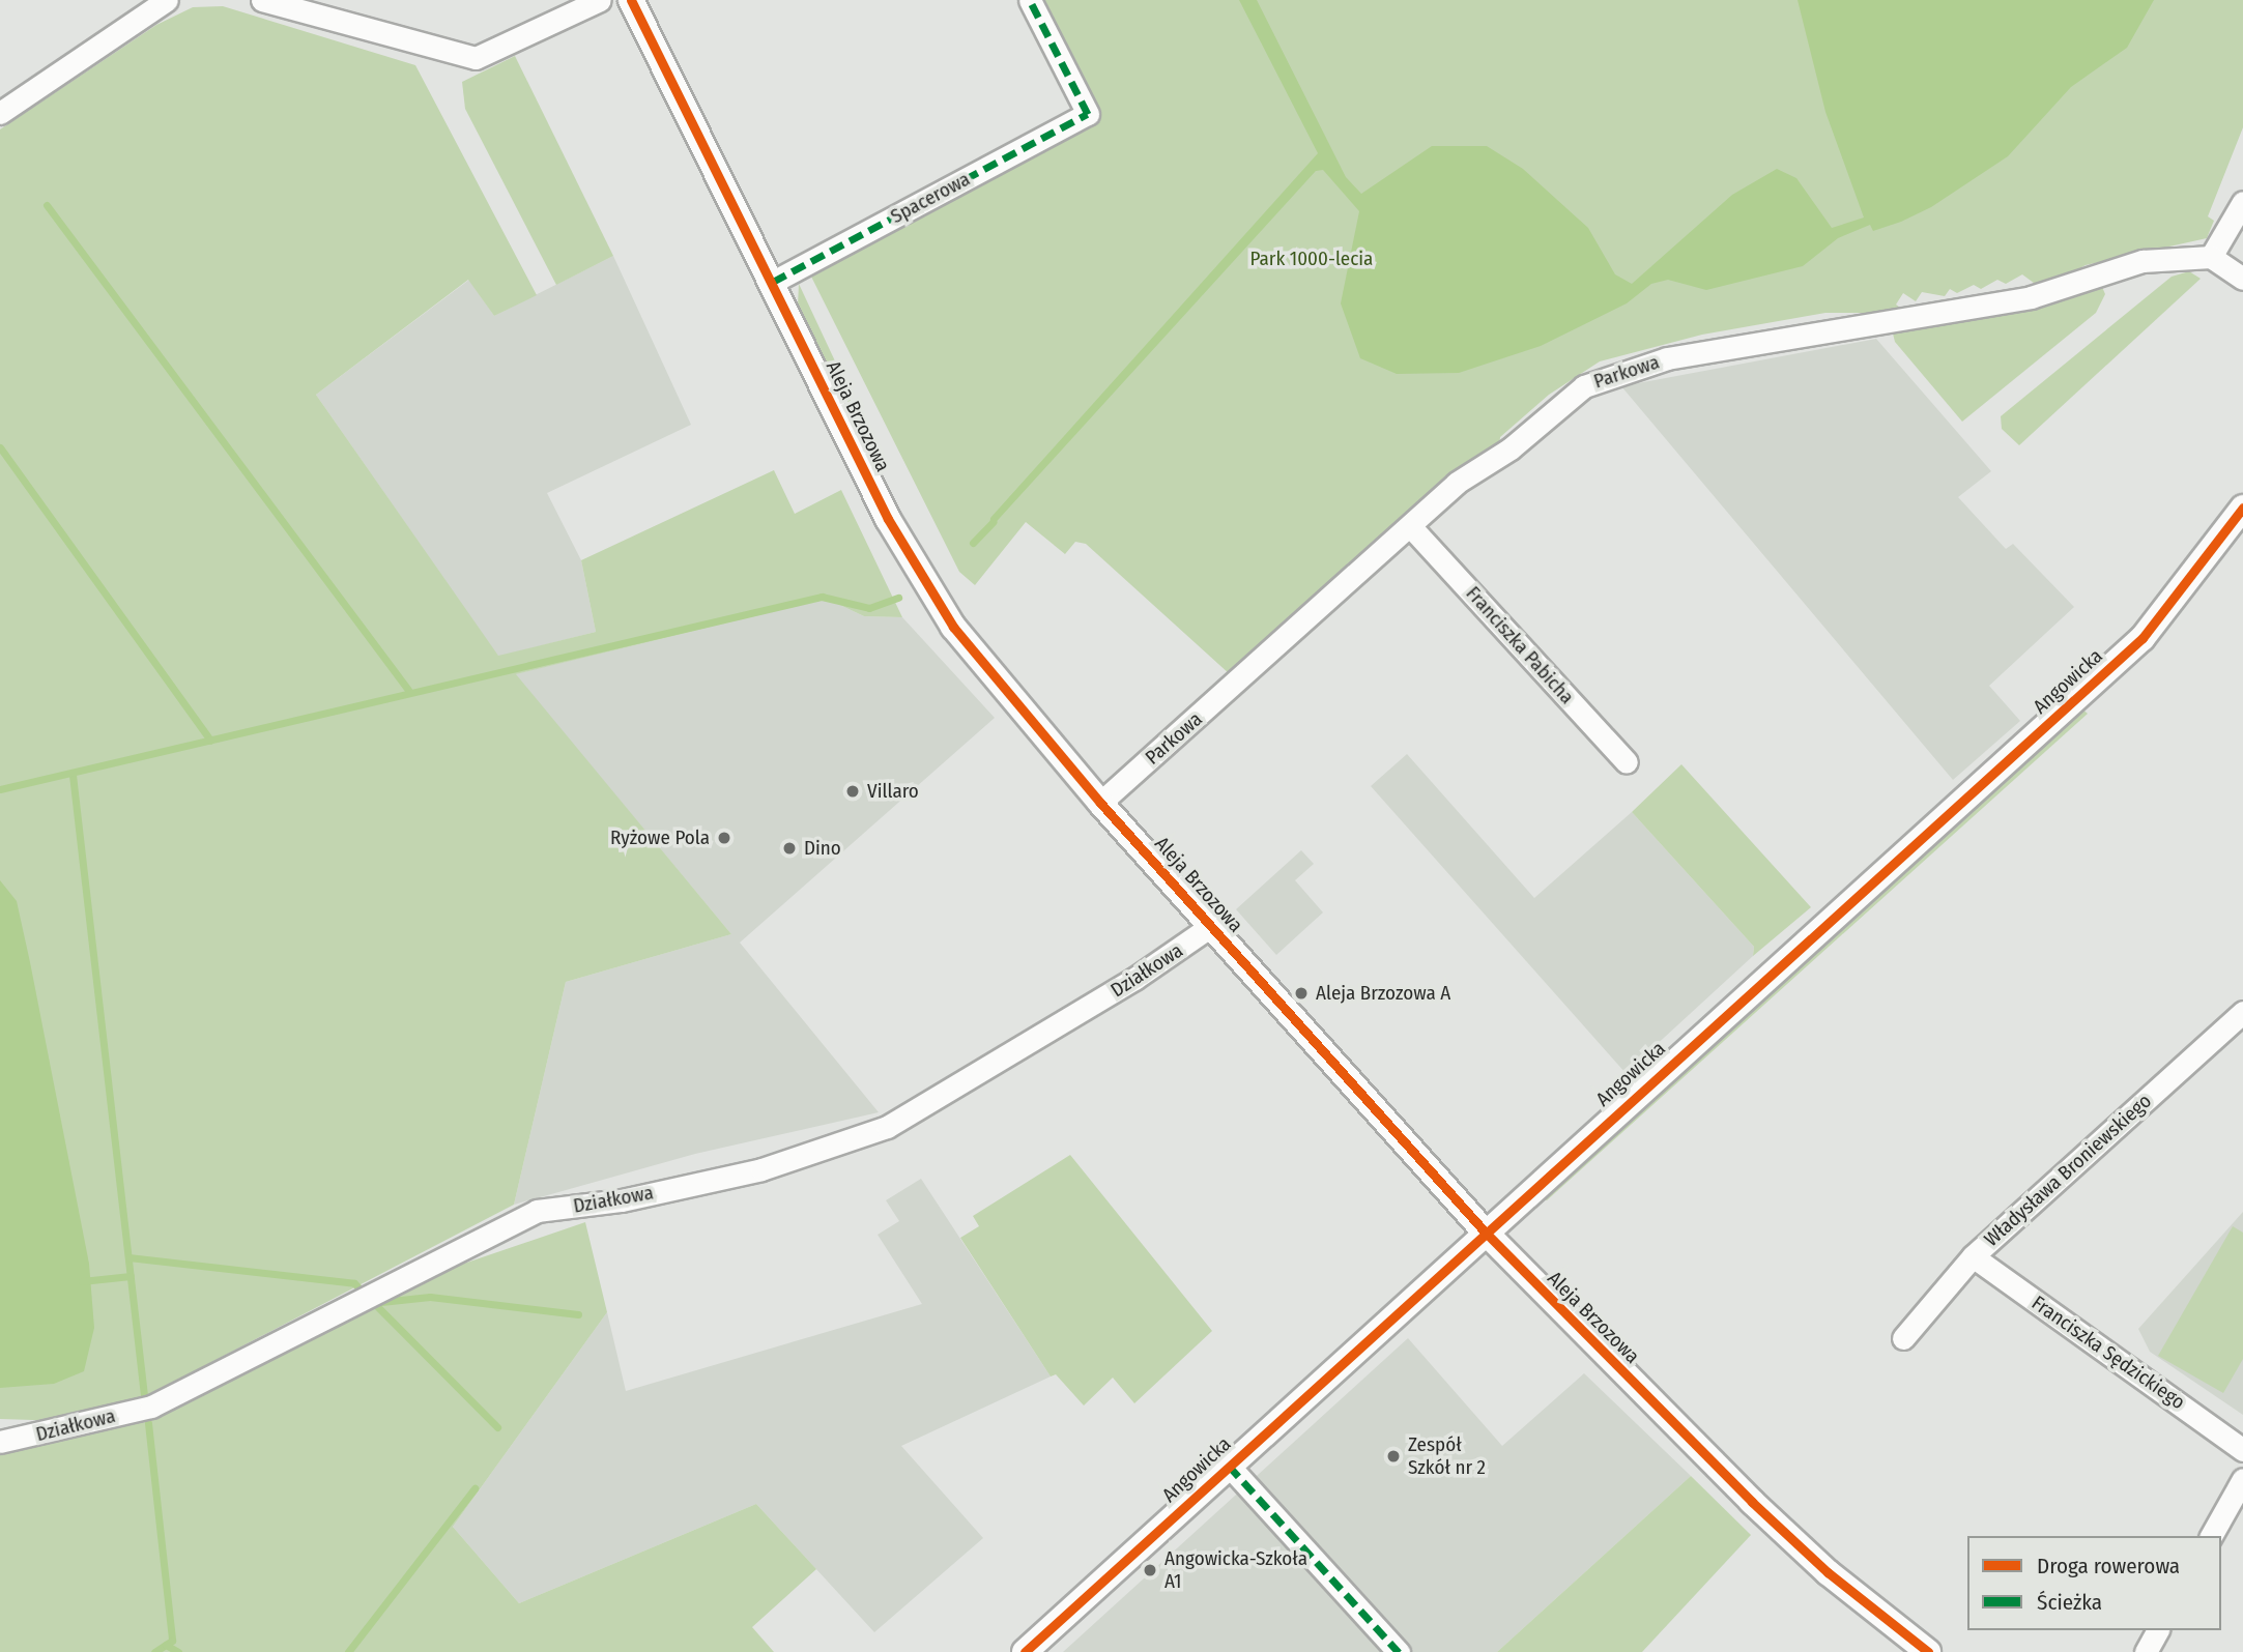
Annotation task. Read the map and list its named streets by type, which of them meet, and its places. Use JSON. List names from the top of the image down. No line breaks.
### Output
{"streets":{"street":["Spacerowa","Parkowa","Aleja Brzozowa","Franciszka Pabicha","Angowicka","Działkowa","Władysława Broniewskiego","Franciszka Sędzickiego"]},"crossings":[["Spacerowa","Aleja Brzozowa"],["Parkowa","Aleja Brzozowa"],["Parkowa","Franciszka Pabicha"],["Aleja Brzozowa","Angowicka"],["Aleja Brzozowa","Działkowa"],["Władysława Broniewskiego","Franciszka Sędzickiego"]],"parks":["Park 1000-lecia"],"places":["Villaro","Ryżowe Pola","Dino","Aleja Brzozowa A","Zespół Szkół nr 2","Angowicka-Szkoła A1"],"legend":["Droga rowerowa","Ścieżka"]}
